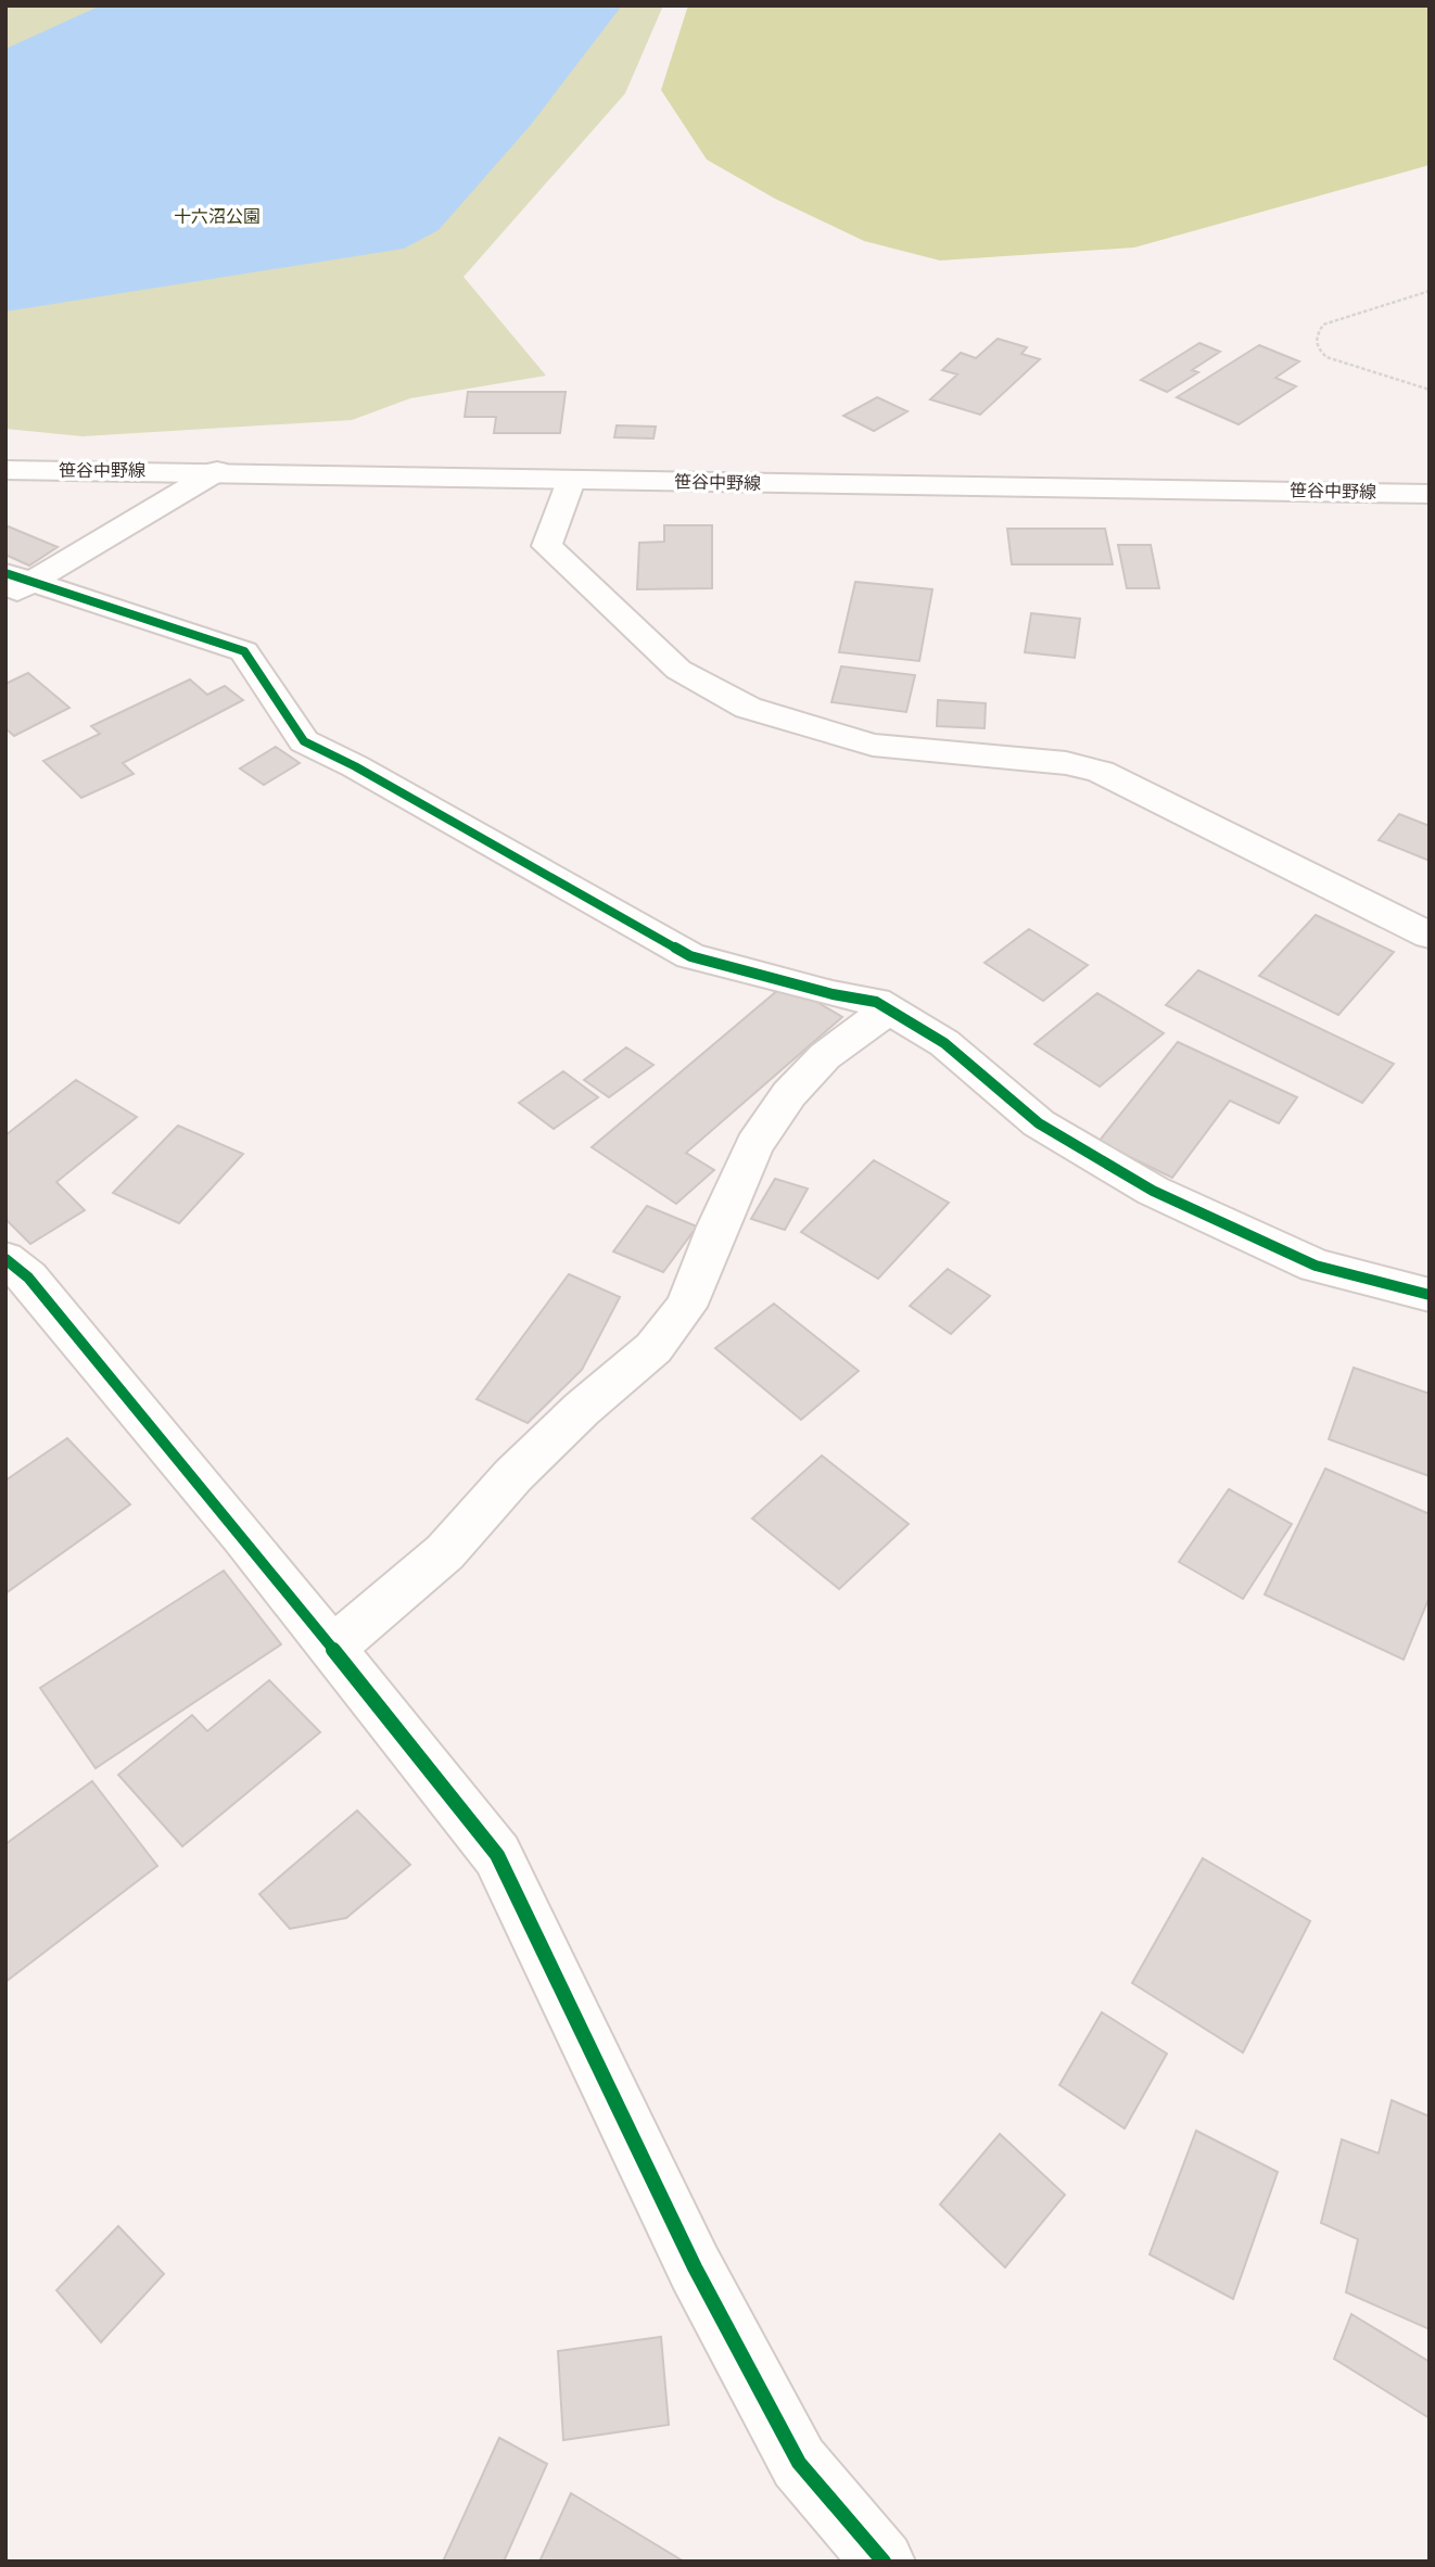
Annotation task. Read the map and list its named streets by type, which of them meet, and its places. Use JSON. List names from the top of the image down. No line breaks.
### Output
{"streets":{"street":["笹谷中野線"]},"parks":["十六沼公園"]}
